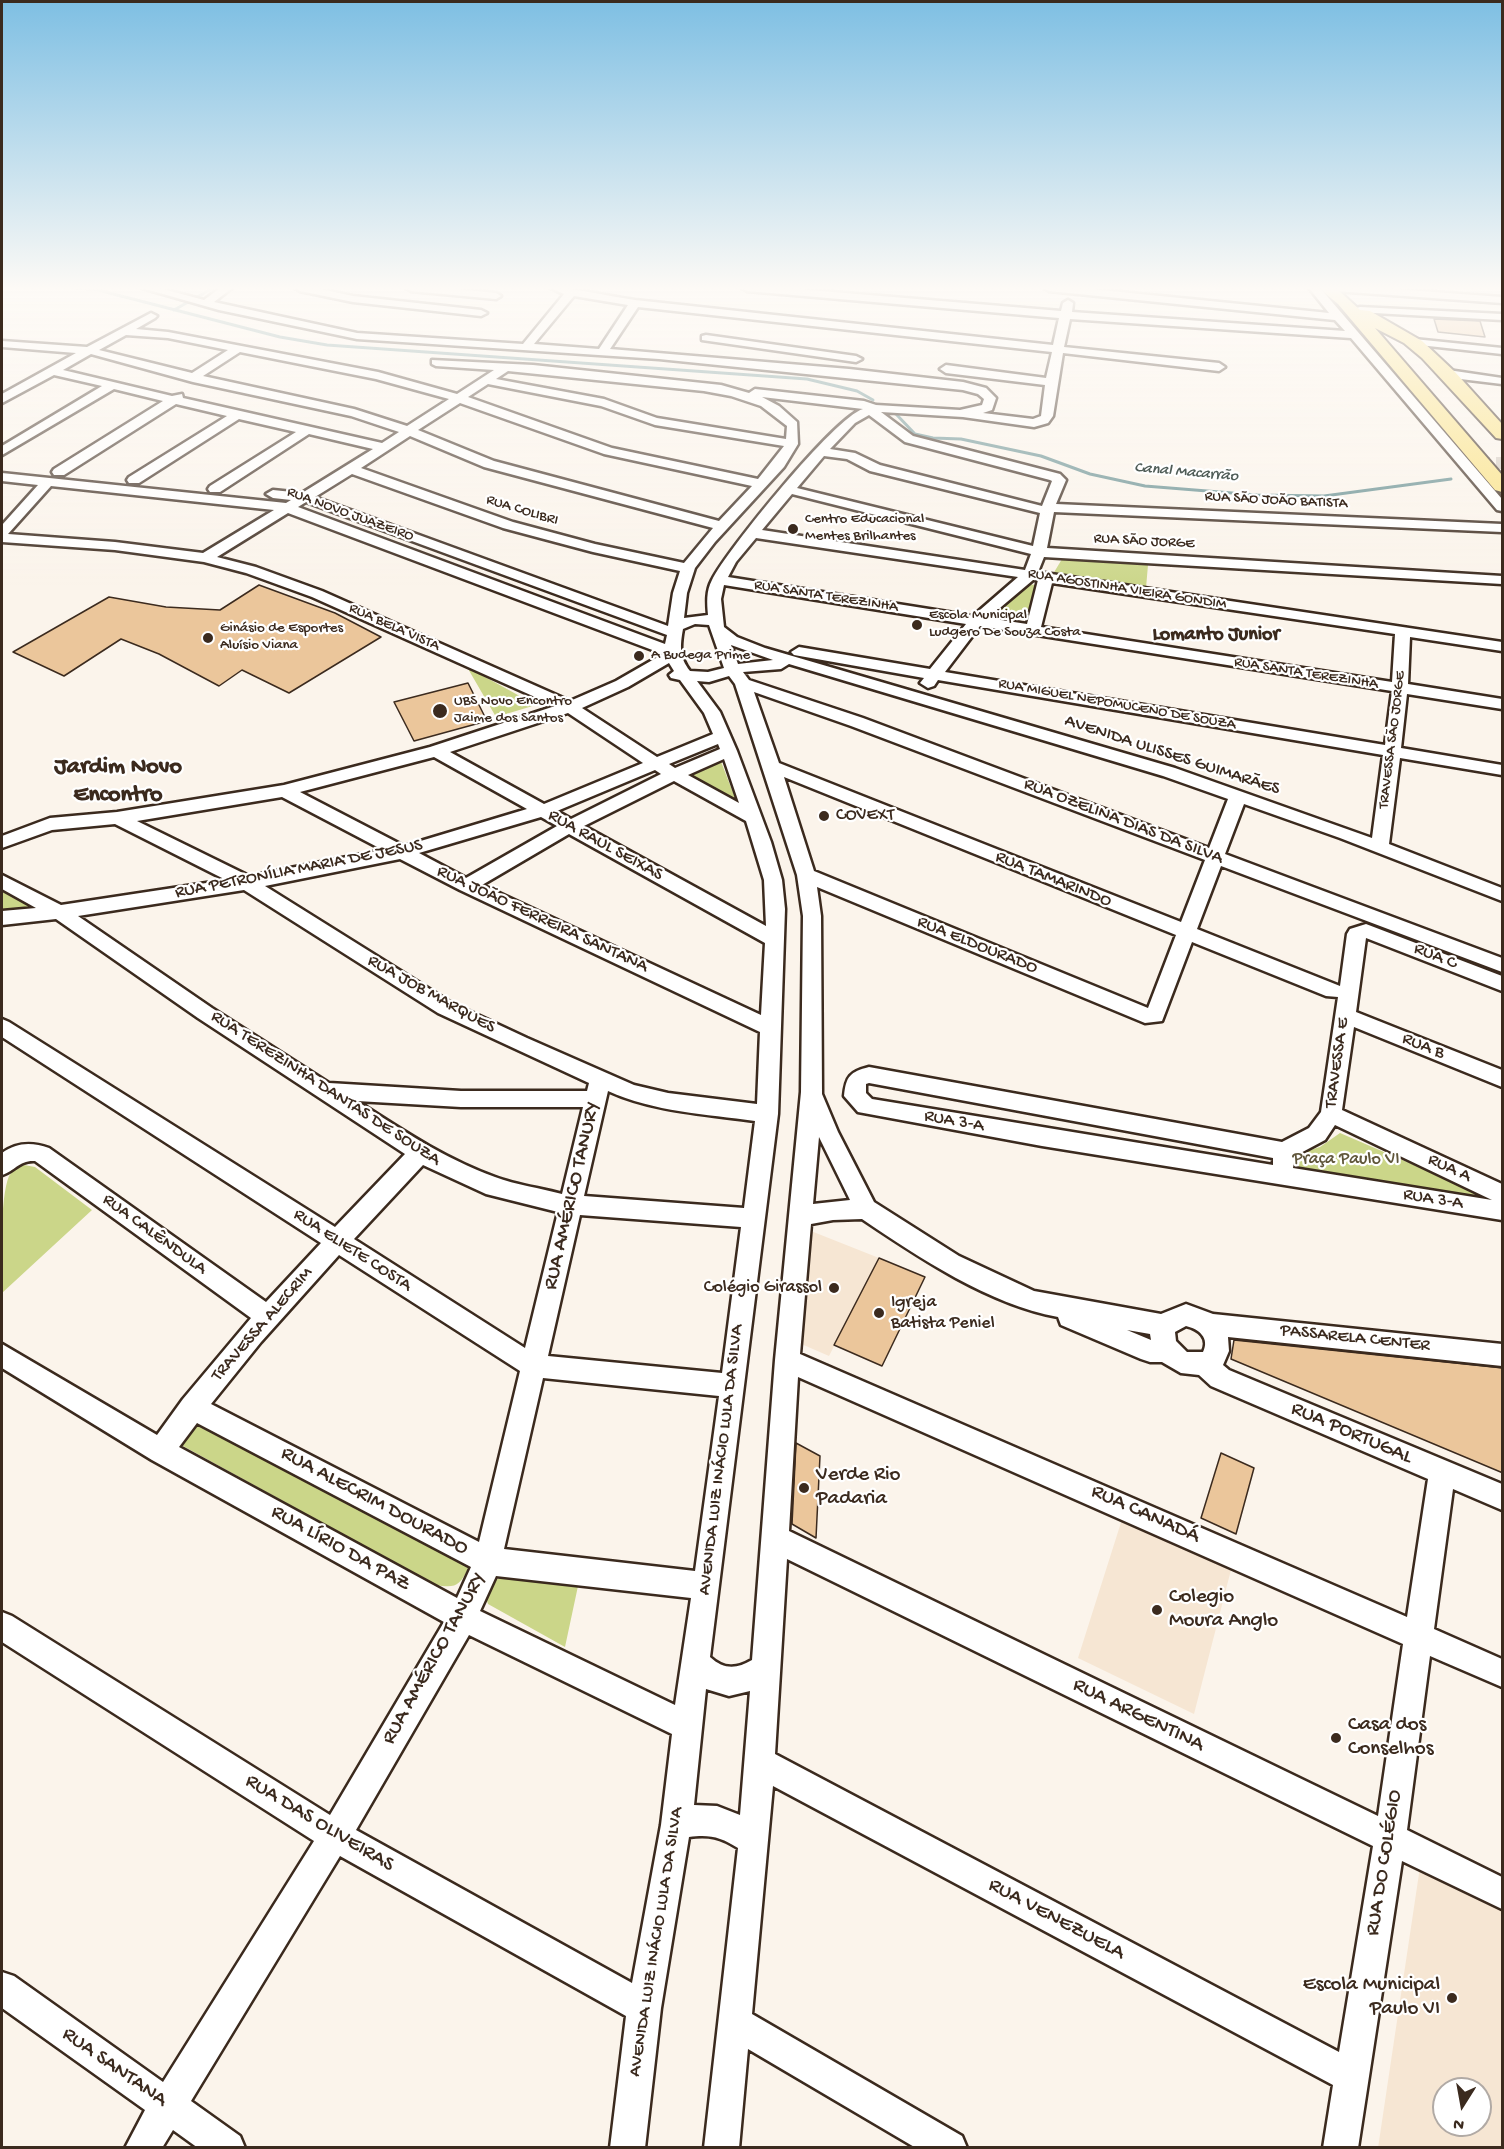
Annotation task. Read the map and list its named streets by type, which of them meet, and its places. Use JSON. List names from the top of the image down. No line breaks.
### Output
{"streets":{"street":["RUA SÃO JOÃO BATISTA","RUA COLIBRI","RUA NOVO JUAZEIRO","RUA SÃO JORGE","RUA AGOSTINHA VIEIRA GONDIM","RUA SANTA TEREZINHA","RUA BELA VISTA","RUA MIGUEL NEPOMUCENO DE SOUZA","TRAVESSA SÃO JORGE","AVENIDA ULISSES GUIMARÃES","RUA OZELINA DIAS DA SILVA","RUA RAUL SEIXAS","RUA PETRONÍLIA MARIA DE JESUS","RUA TAMARINDO","RUA JOÃO FERREIRA SANTANA","RUA ELDOURADO","RUA C","RUA JOB MARQUES","RUA B","TRAVESSA E","RUA TEREZINHA DANTAS DE SOUZA","RUA 3-A","RUA A","RUA AMÉRICO TANURY","RUA CALÊNDULA","RUA ELIETE COSTA","TRAVESSA ALECRIM","PASSARELA CENTER","RUA PORTUGAL","AVENIDA LUIZ INÁCIO LULA DA SILVA","RUA ALECRIM DOURADO","RUA CANADÁ","RUA LÍRIO DA PAZ","RUA ARGENTINA","RUA DAS OLIVEIRAS","RUA DO COLÉGIO","RUA VENEZUELA","RUA SANTANA"]},"crossings":[["RUA NOVO JUAZEIRO","AVENIDA LUIZ INÁCIO LULA DA SILVA"],["RUA SÃO JORGE","RUA AGOSTINHA VIEIRA GONDIM"],["RUA AGOSTINHA VIEIRA GONDIM","TRAVESSA SÃO JORGE"],["RUA SANTA TEREZINHA","TRAVESSA SÃO JORGE"],["RUA BELA VISTA","RUA PETRONÍLIA MARIA DE JESUS"],["RUA BELA VISTA","AVENIDA LUIZ INÁCIO LULA DA SILVA"],["RUA MIGUEL NEPOMUCENO DE SOUZA","TRAVESSA SÃO JORGE"],["TRAVESSA SÃO JORGE","AVENIDA ULISSES GUIMARÃES"],["RUA RAUL SEIXAS","RUA PETRONÍLIA MARIA DE JESUS"],["RUA RAUL SEIXAS","AVENIDA LUIZ INÁCIO LULA DA SILVA"],["RUA PETRONÍLIA MARIA DE JESUS","RUA JOÃO FERREIRA SANTANA"],["RUA PETRONÍLIA MARIA DE JESUS","RUA JOB MARQUES"],["RUA PETRONÍLIA MARIA DE JESUS","RUA TEREZINHA DANTAS DE SOUZA"],["RUA PETRONÍLIA MARIA DE JESUS","AVENIDA LUIZ INÁCIO LULA DA SILVA"],["RUA TAMARINDO","RUA ELDOURADO"],["RUA JOÃO FERREIRA SANTANA","AVENIDA LUIZ INÁCIO LULA DA SILVA"],["RUA C","TRAVESSA E"],["RUA JOB MARQUES","RUA AMÉRICO TANURY"],["RUA JOB MARQUES","AVENIDA LUIZ INÁCIO LULA DA SILVA"],["RUA B","TRAVESSA E"],["TRAVESSA E","RUA 3-A"],["TRAVESSA E","RUA A"],["RUA TEREZINHA DANTAS DE SOUZA","RUA AMÉRICO TANURY"],["RUA TEREZINHA DANTAS DE SOUZA","TRAVESSA ALECRIM"],["RUA TEREZINHA DANTAS DE SOUZA","AVENIDA LUIZ INÁCIO LULA DA SILVA"],["RUA AMÉRICO TANURY","RUA ELIETE COSTA"],["RUA AMÉRICO TANURY","RUA ALECRIM DOURADO"],["RUA AMÉRICO TANURY","RUA LÍRIO DA PAZ"],["RUA AMÉRICO TANURY","RUA DAS OLIVEIRAS"],["RUA AMÉRICO TANURY","RUA SANTANA"],["RUA CALÊNDULA","TRAVESSA ALECRIM"],["RUA ELIETE COSTA","TRAVESSA ALECRIM"],["RUA ELIETE COSTA","AVENIDA LUIZ INÁCIO LULA DA SILVA"],["TRAVESSA ALECRIM","RUA ALECRIM DOURADO"],["TRAVESSA ALECRIM","RUA LÍRIO DA PAZ"],["PASSARELA CENTER","RUA PORTUGAL"],["RUA PORTUGAL","RUA DO COLÉGIO"],["AVENIDA LUIZ INÁCIO LULA DA SILVA","RUA ALECRIM DOURADO"],["AVENIDA LUIZ INÁCIO LULA DA SILVA","RUA LÍRIO DA PAZ"],["AVENIDA LUIZ INÁCIO LULA DA SILVA","RUA DAS OLIVEIRAS"],["RUA CANADÁ","RUA DO COLÉGIO"],["RUA ARGENTINA","RUA DO COLÉGIO"],["RUA DO COLÉGIO","RUA VENEZUELA"]],"districts":["Lomanto Junior","Jardim Novo Encontro"],"water":["Canal Macarrão"],"parks":["Praça Paulo VI"],"places":["Centro Educacional Mentes Brilhantes","Escola Municipal Ludgero De Souza Costa","Ginásio de Esportes Aluísio Viana","A Budega Prime","UBS Novo Encontro Jaime dos Santos","COVEXT","Colégio Girassol","Igreja Batista Peniel","Verde Rio Padaria","Colegio Moura Anglo","Casa dos Conselhos","Escola Municipal Paulo VI"],"north":"bottom"}
